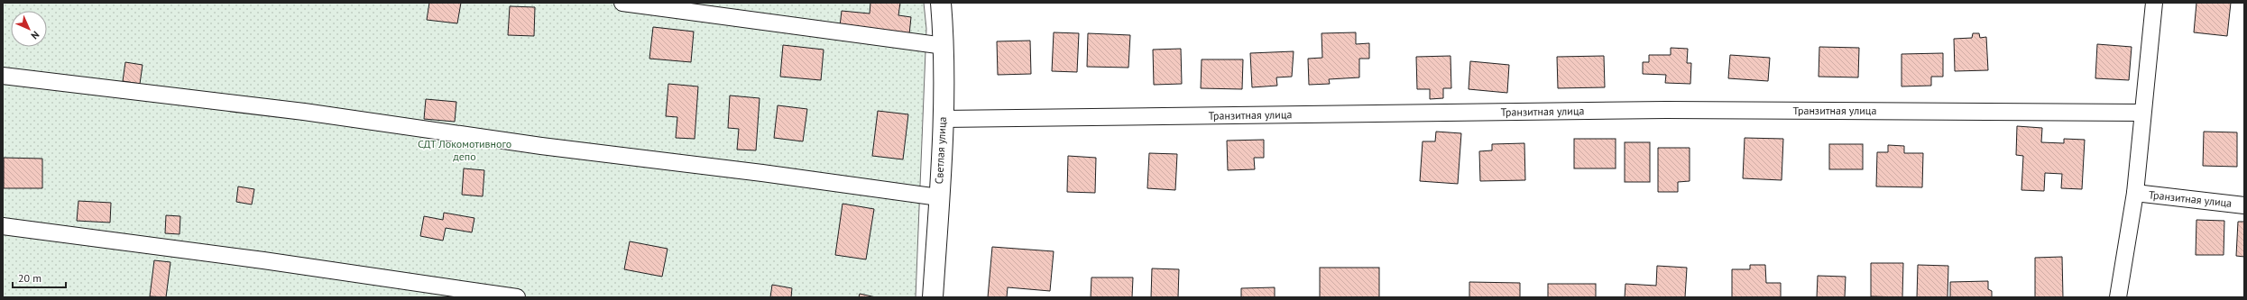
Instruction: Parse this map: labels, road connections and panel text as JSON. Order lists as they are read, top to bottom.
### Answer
{
  "streets": {
    "street": ["Транзитная улица", "Светлая улица"]
  },
  "crossings": [
    ["Транзитная улица", "Светлая улица"]
  ],
  "parks": ["СДТ Локомотивного депо"],
  "scale_bar": "20 m",
  "north": "bottom right"
}
